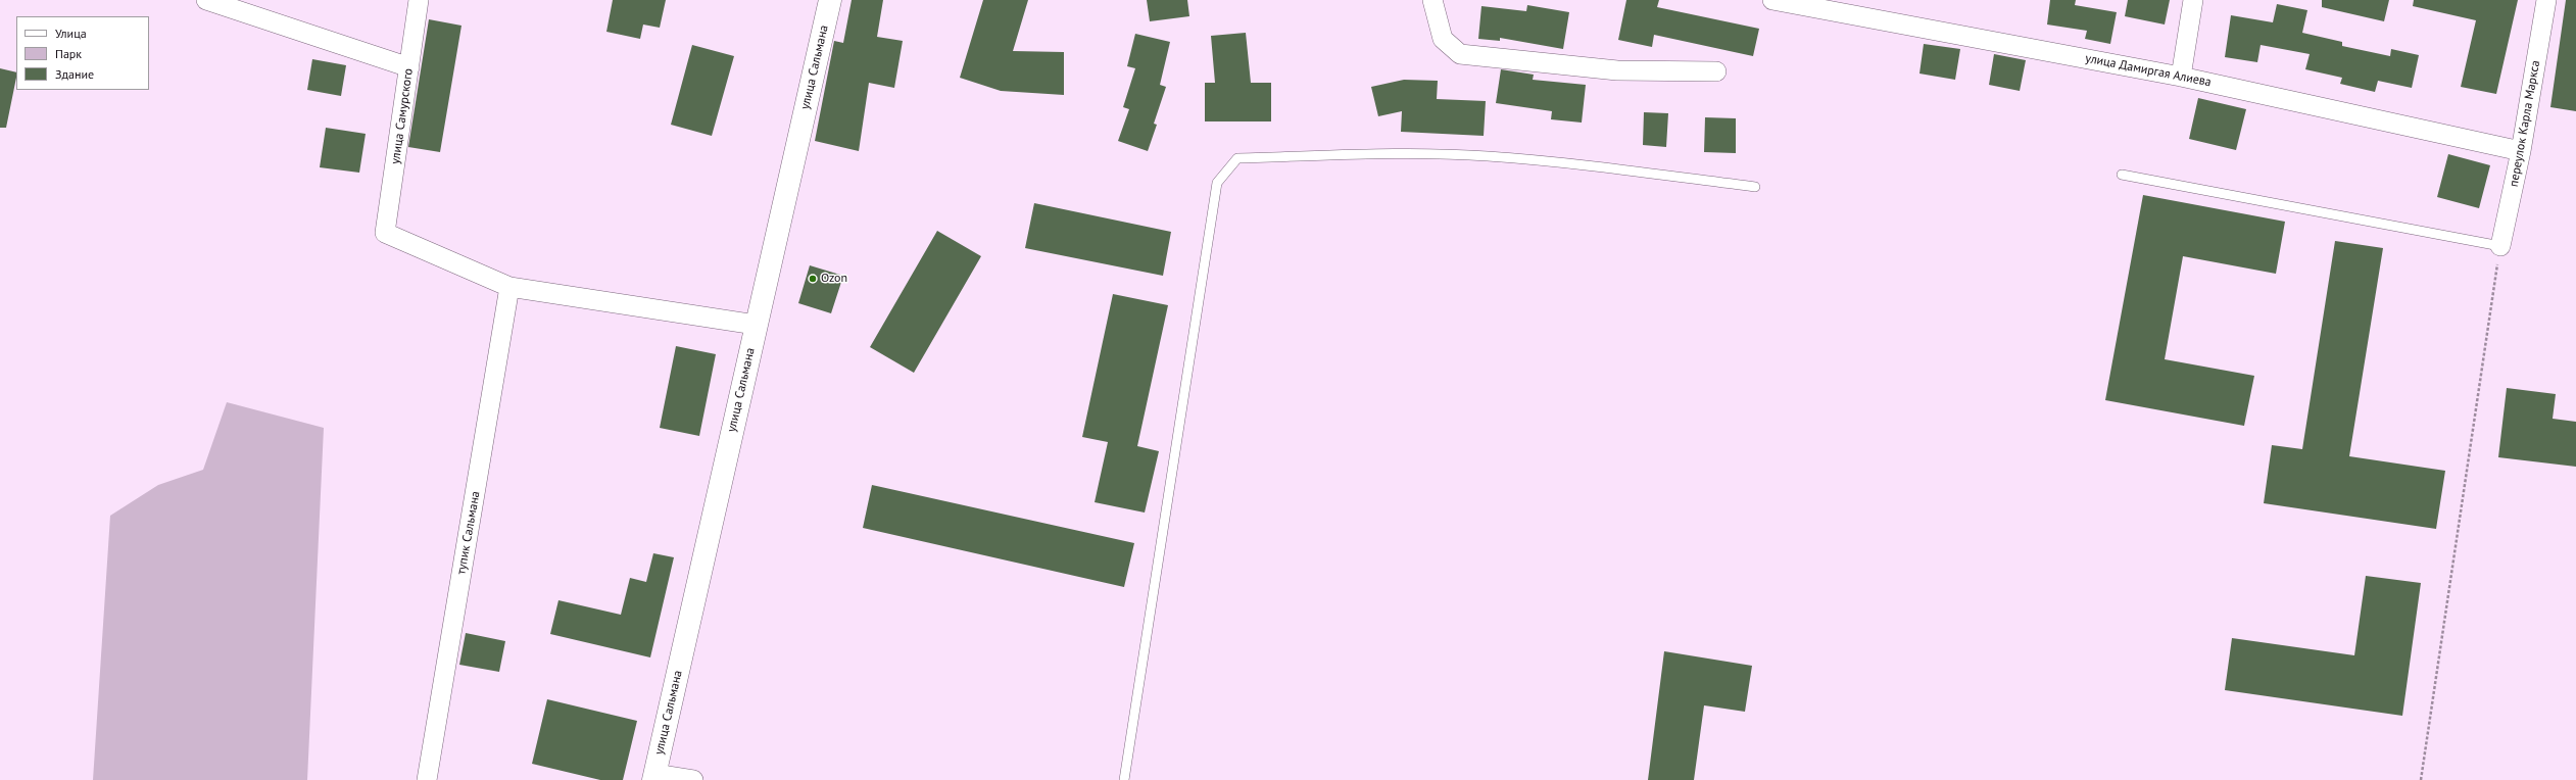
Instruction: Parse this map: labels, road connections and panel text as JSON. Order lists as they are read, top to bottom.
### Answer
{
  "streets": {
    "main road": ["улица Сальмана"],
    "street": [
      "улица Дамиргая Алиева",
      "улица Самурского",
      "переулок Карла Маркса",
      "тупик Сальмана"
    ]
  },
  "crossings": [
    ["улица Дамиргая Алиева", "переулок Карла Маркса"],
    ["улица Самурского", "тупик Сальмана"]
  ],
  "places": ["Ozon"],
  "legend": ["Улица", "Парк", "Здание"]
}
